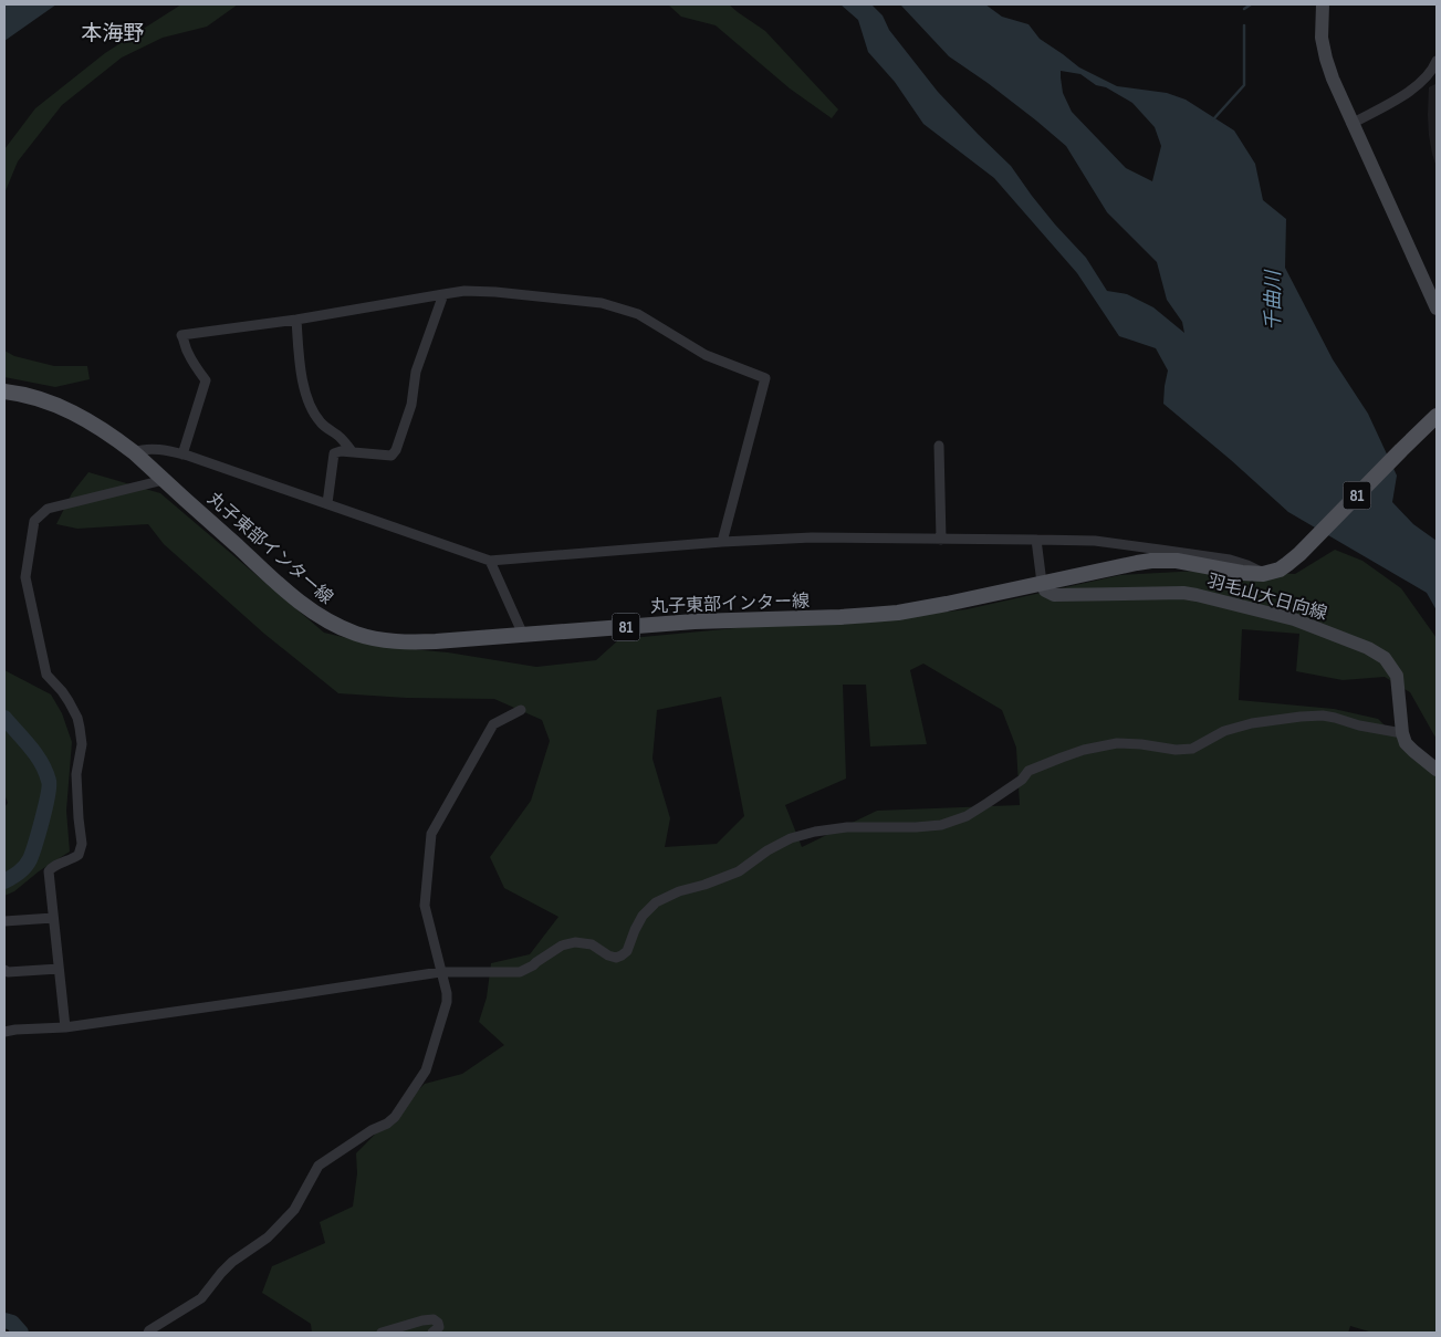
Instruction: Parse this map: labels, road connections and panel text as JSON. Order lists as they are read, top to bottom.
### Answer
{
  "streets": {
    "main road": ["81", "丸子東部インター線", "羽毛山大日向線"]
  },
  "crossings": [
    ["丸子東部インター線", "羽毛山大日向線"]
  ],
  "districts": ["本海野"],
  "water": ["千曲川"]
}
